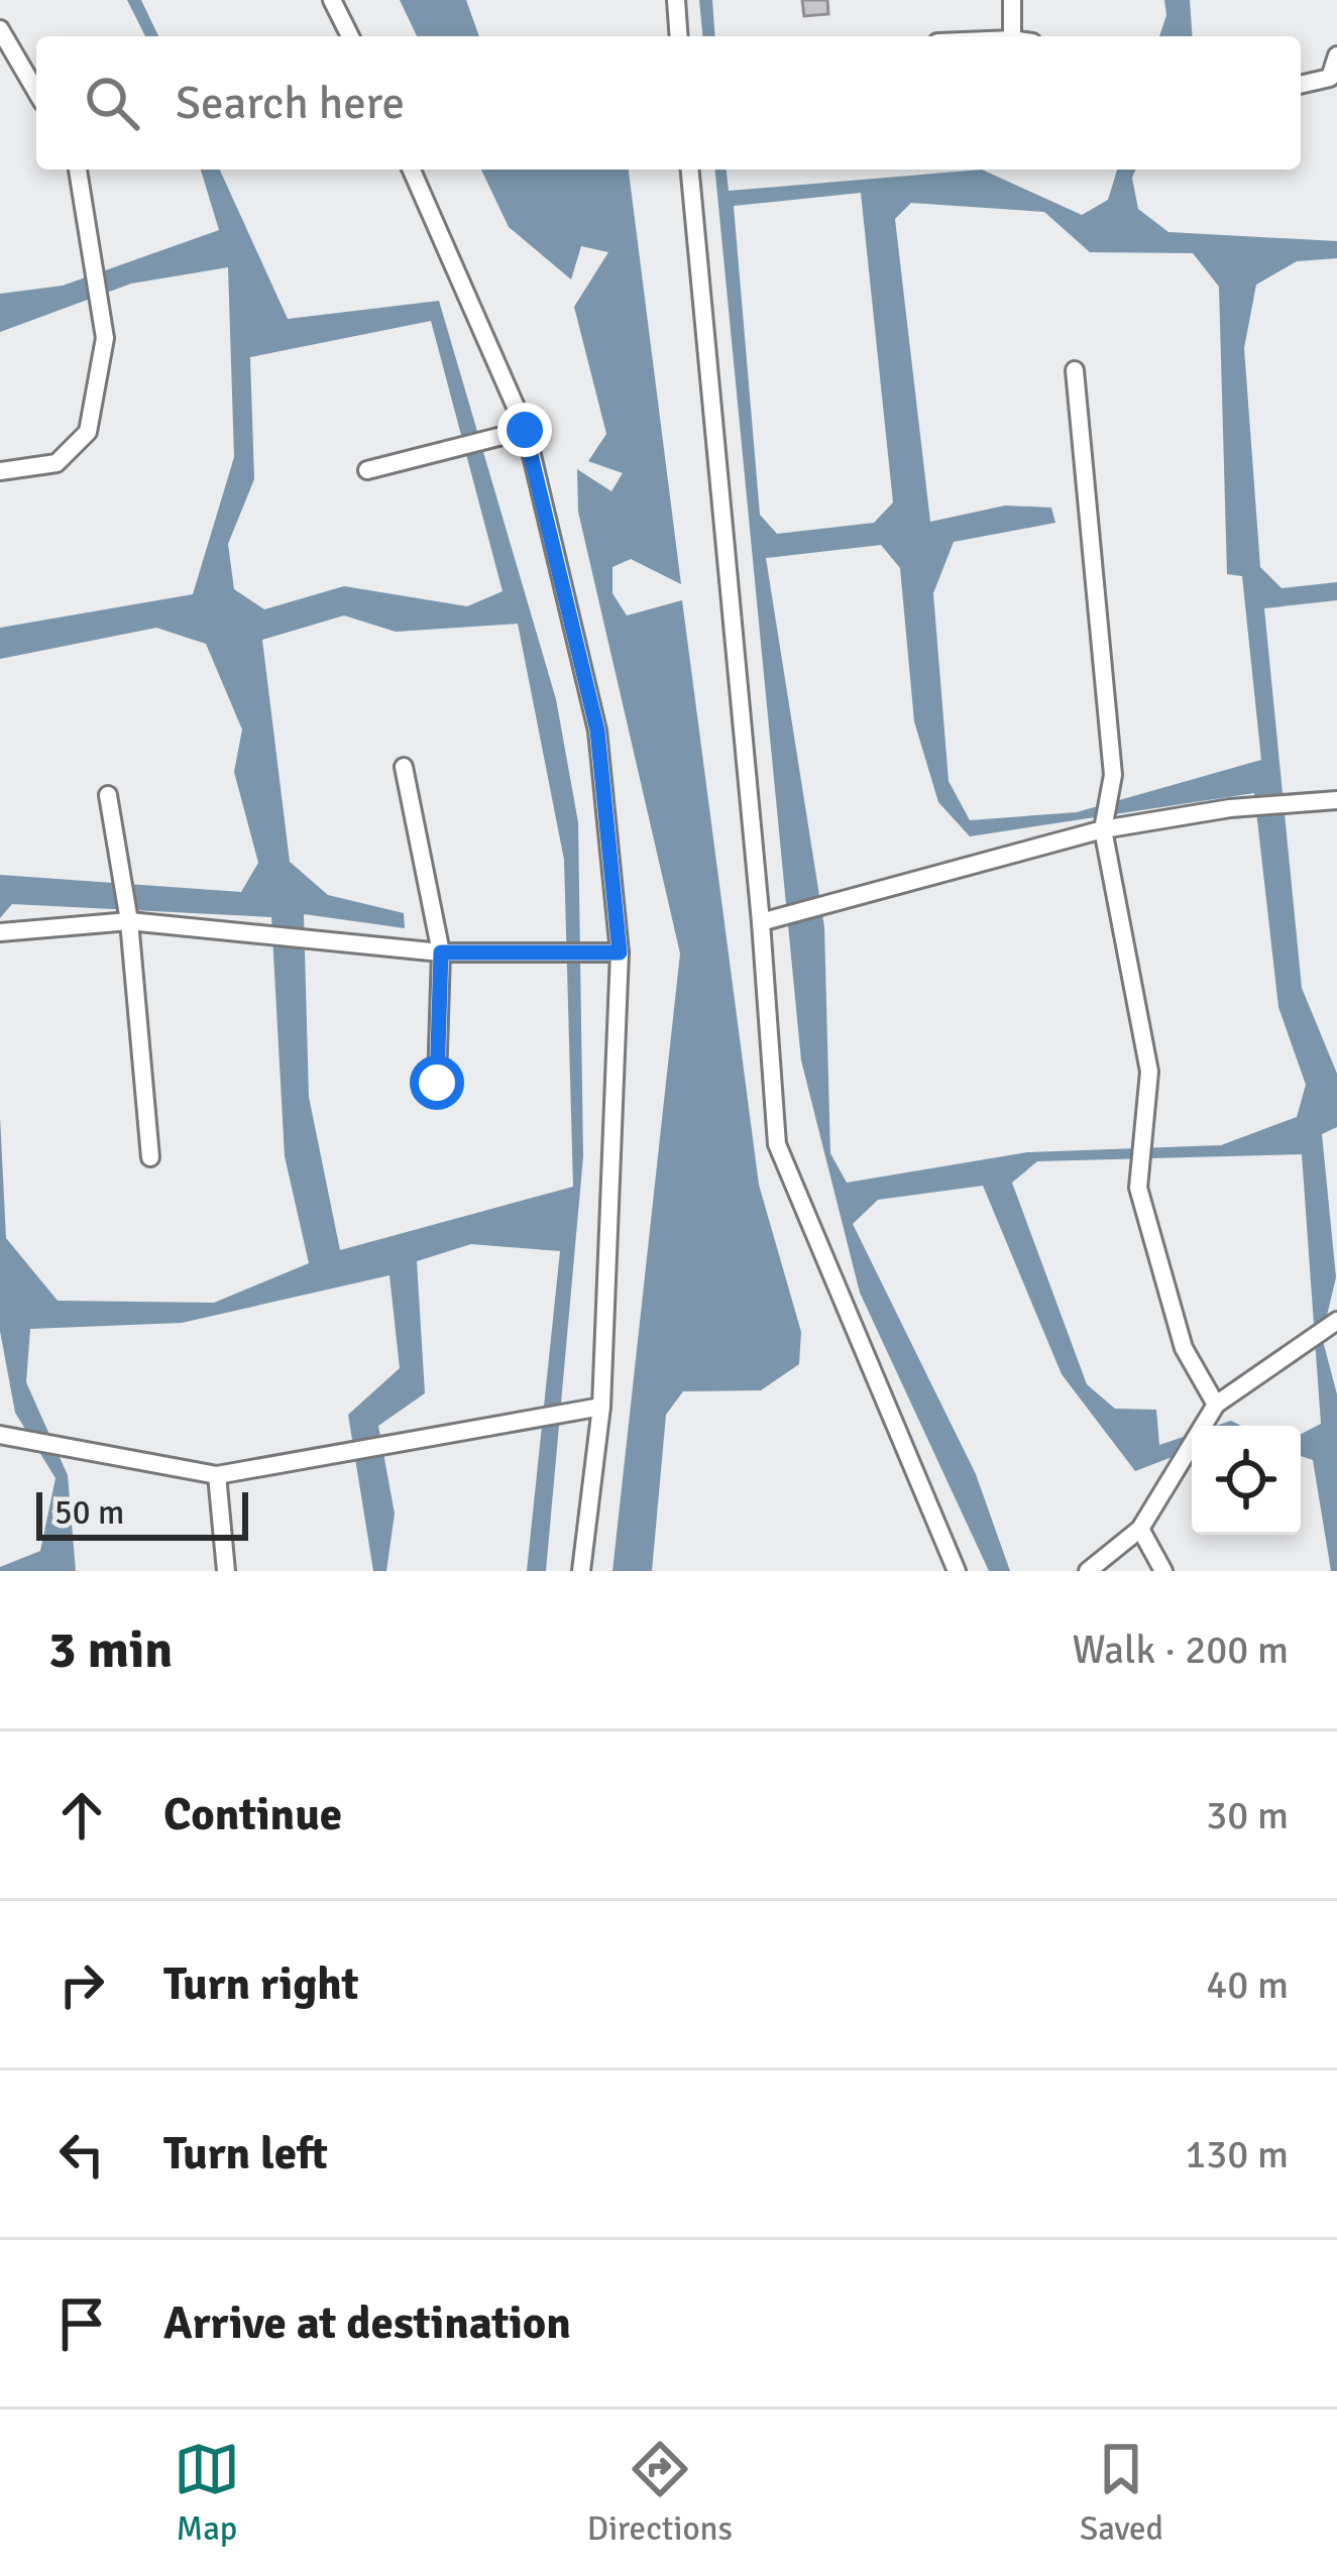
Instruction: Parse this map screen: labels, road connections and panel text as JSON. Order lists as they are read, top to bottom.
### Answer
{
  "scale_bar": "50 m",
  "page": {
    "search": "Search here",
    "scale": "50 m",
    "heading": ["3 min", "Walk · 200 m"],
    "list": [
      ["Continue", "30 m"],
      ["Turn right", "40 m"],
      ["Turn left", "130 m"],
      "Arrive at destination"
    ],
    "nav": ["Map", "Directions", "Saved"]
  }
}
